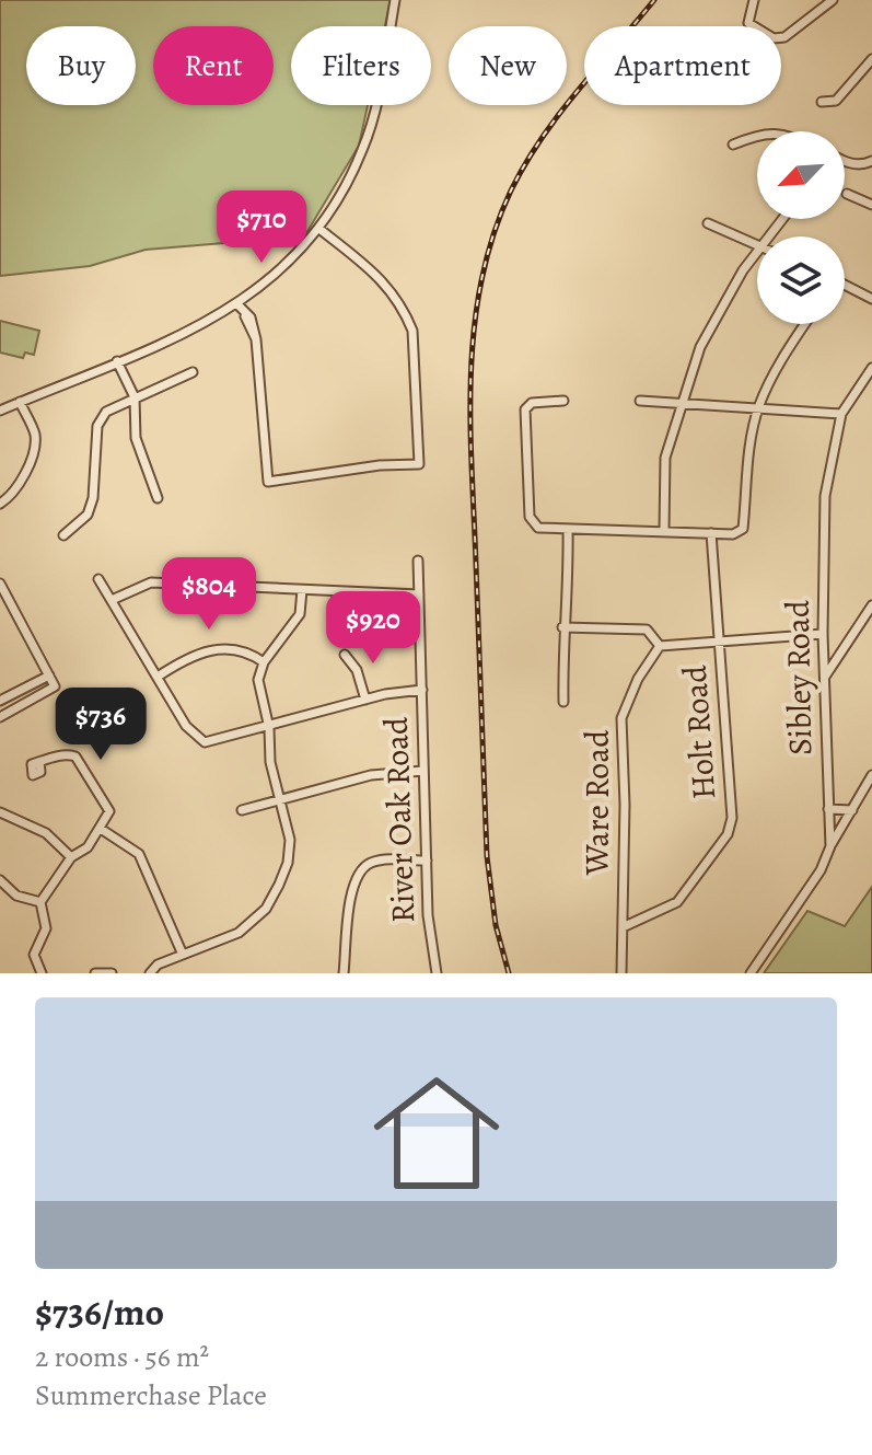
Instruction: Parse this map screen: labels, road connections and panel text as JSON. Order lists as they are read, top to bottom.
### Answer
{
  "streets": {
    "street": [
      "Sibley Road",
      "Holt Road",
      "Ware Road",
      "River Oak Road"
    ]
  },
  "crossings": [
    ["Holt Road", "Ware Road"]
  ],
  "north": "bottom left",
  "page": {
    "chip": [
      "Buy",
      "Rent",
      "Filters",
      "New",
      "Apartment"
    ],
    "price": [
      "$710",
      "$804",
      "$920",
      "$736"
    ],
    "list": [
      {
        "name": "$736/mo",
        "note": "2 rooms · 56 m² · Summerchase Place"
      }
    ]
  }
}
